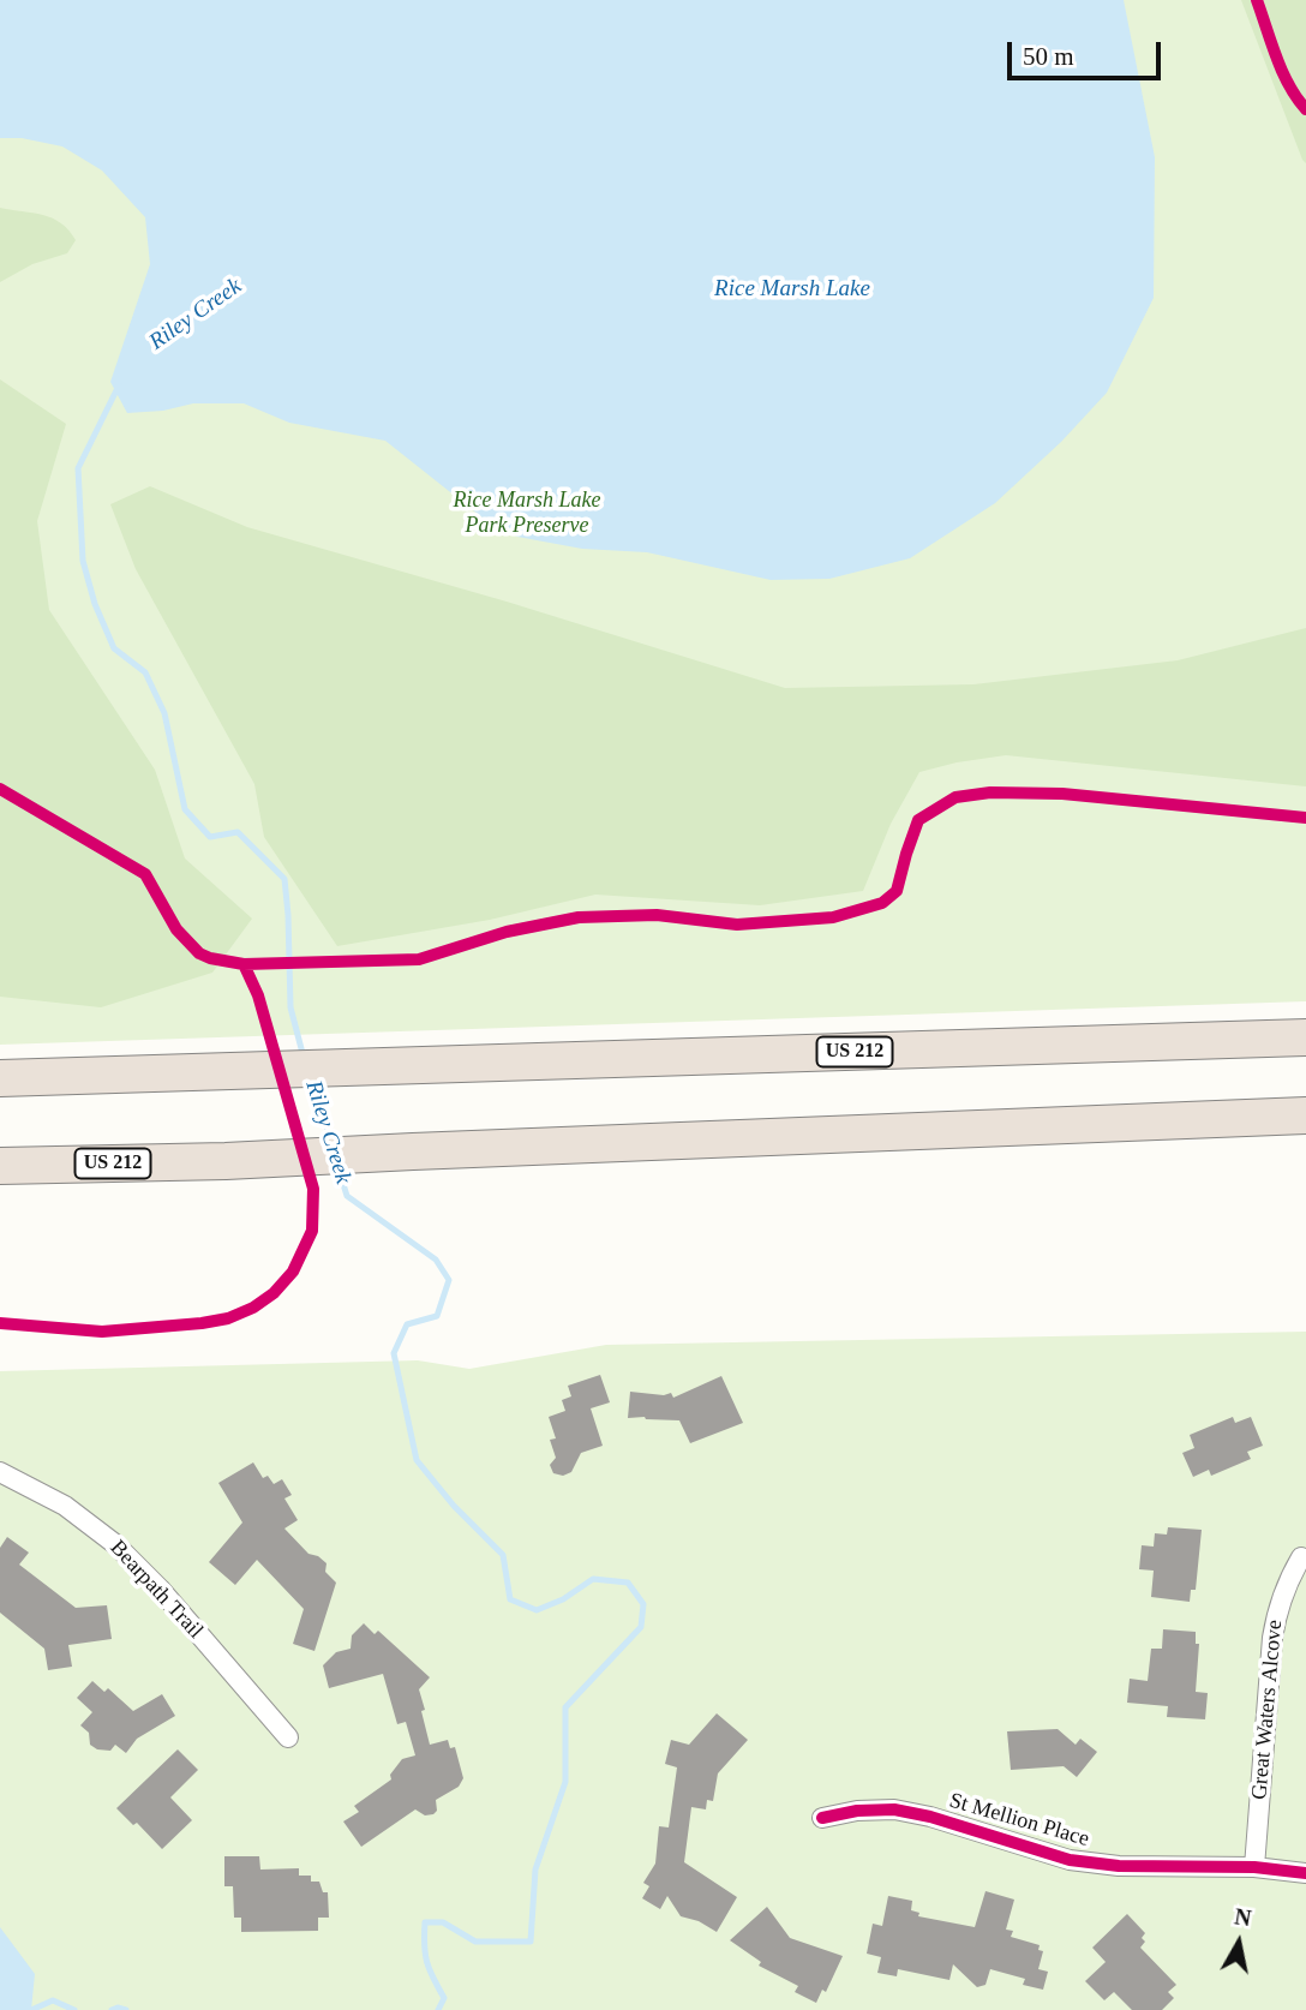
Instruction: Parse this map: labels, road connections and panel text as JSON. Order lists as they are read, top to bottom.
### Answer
{
  "streets": {
    "highway": ["US 212"],
    "street": ["Bearpath Trail", "Great Waters Alcove", "St Mellion Place"]
  },
  "crossings": [
    ["Great Waters Alcove", "St Mellion Place"]
  ],
  "water": ["Rice Marsh Lake", "Riley Creek"],
  "parks": ["Rice Marsh Lake Park Preserve"],
  "scale_bar": "50 m",
  "north": "top"
}
